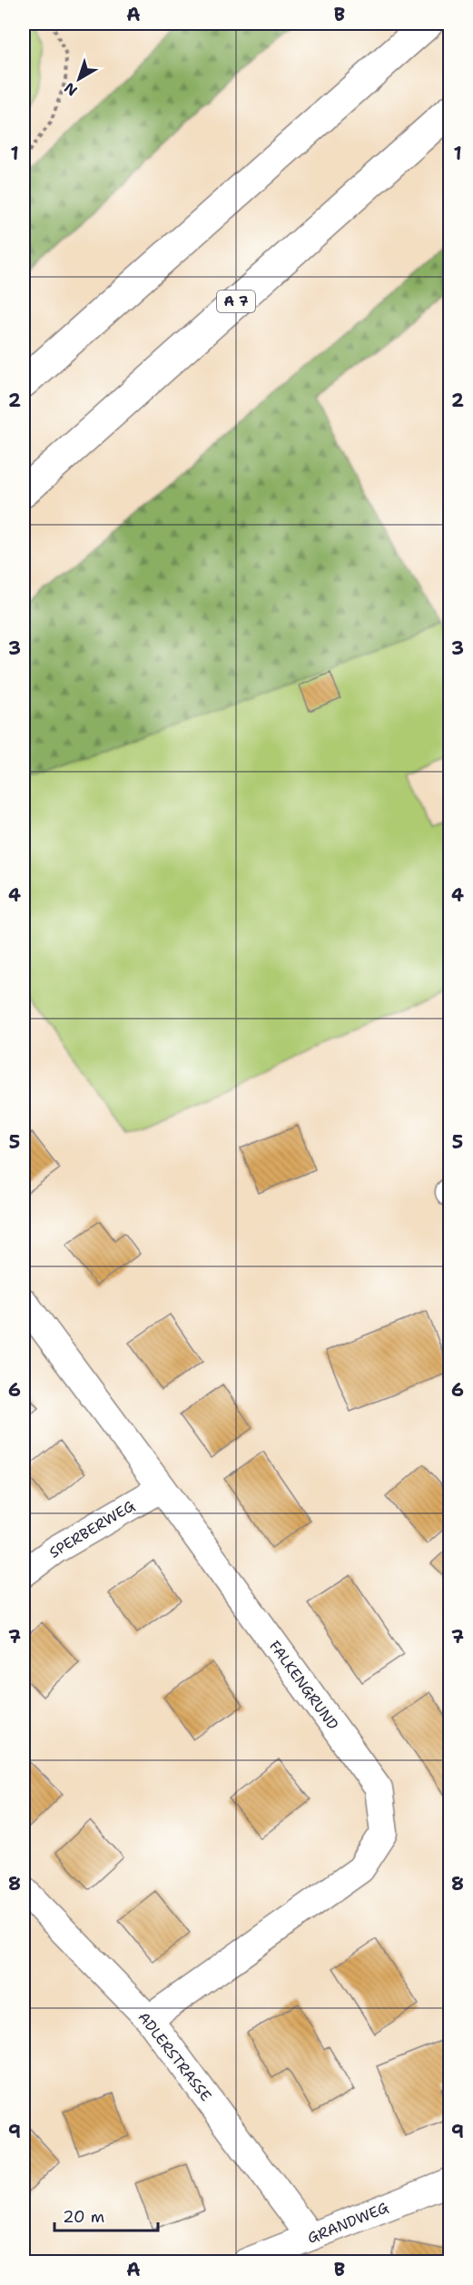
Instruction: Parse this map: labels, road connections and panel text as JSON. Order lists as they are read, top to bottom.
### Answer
{
  "streets": {
    "highway": ["A 7"],
    "street": [
      "SPERBERWEG",
      "FALKENGRUND",
      "ADLERSTRASSE",
      "GRANDWEG"
    ]
  },
  "crossings": [
    ["SPERBERWEG", "FALKENGRUND"],
    ["FALKENGRUND", "ADLERSTRASSE"],
    ["ADLERSTRASSE", "GRANDWEG"]
  ],
  "scale_bar": "20 m",
  "north": "bottom left",
  "grid": {
    "columns": ["A", "B"],
    "rows": [
      "1",
      "2",
      "3",
      "4",
      "5",
      "6",
      "7",
      "8",
      "9"
    ]
  }
}
